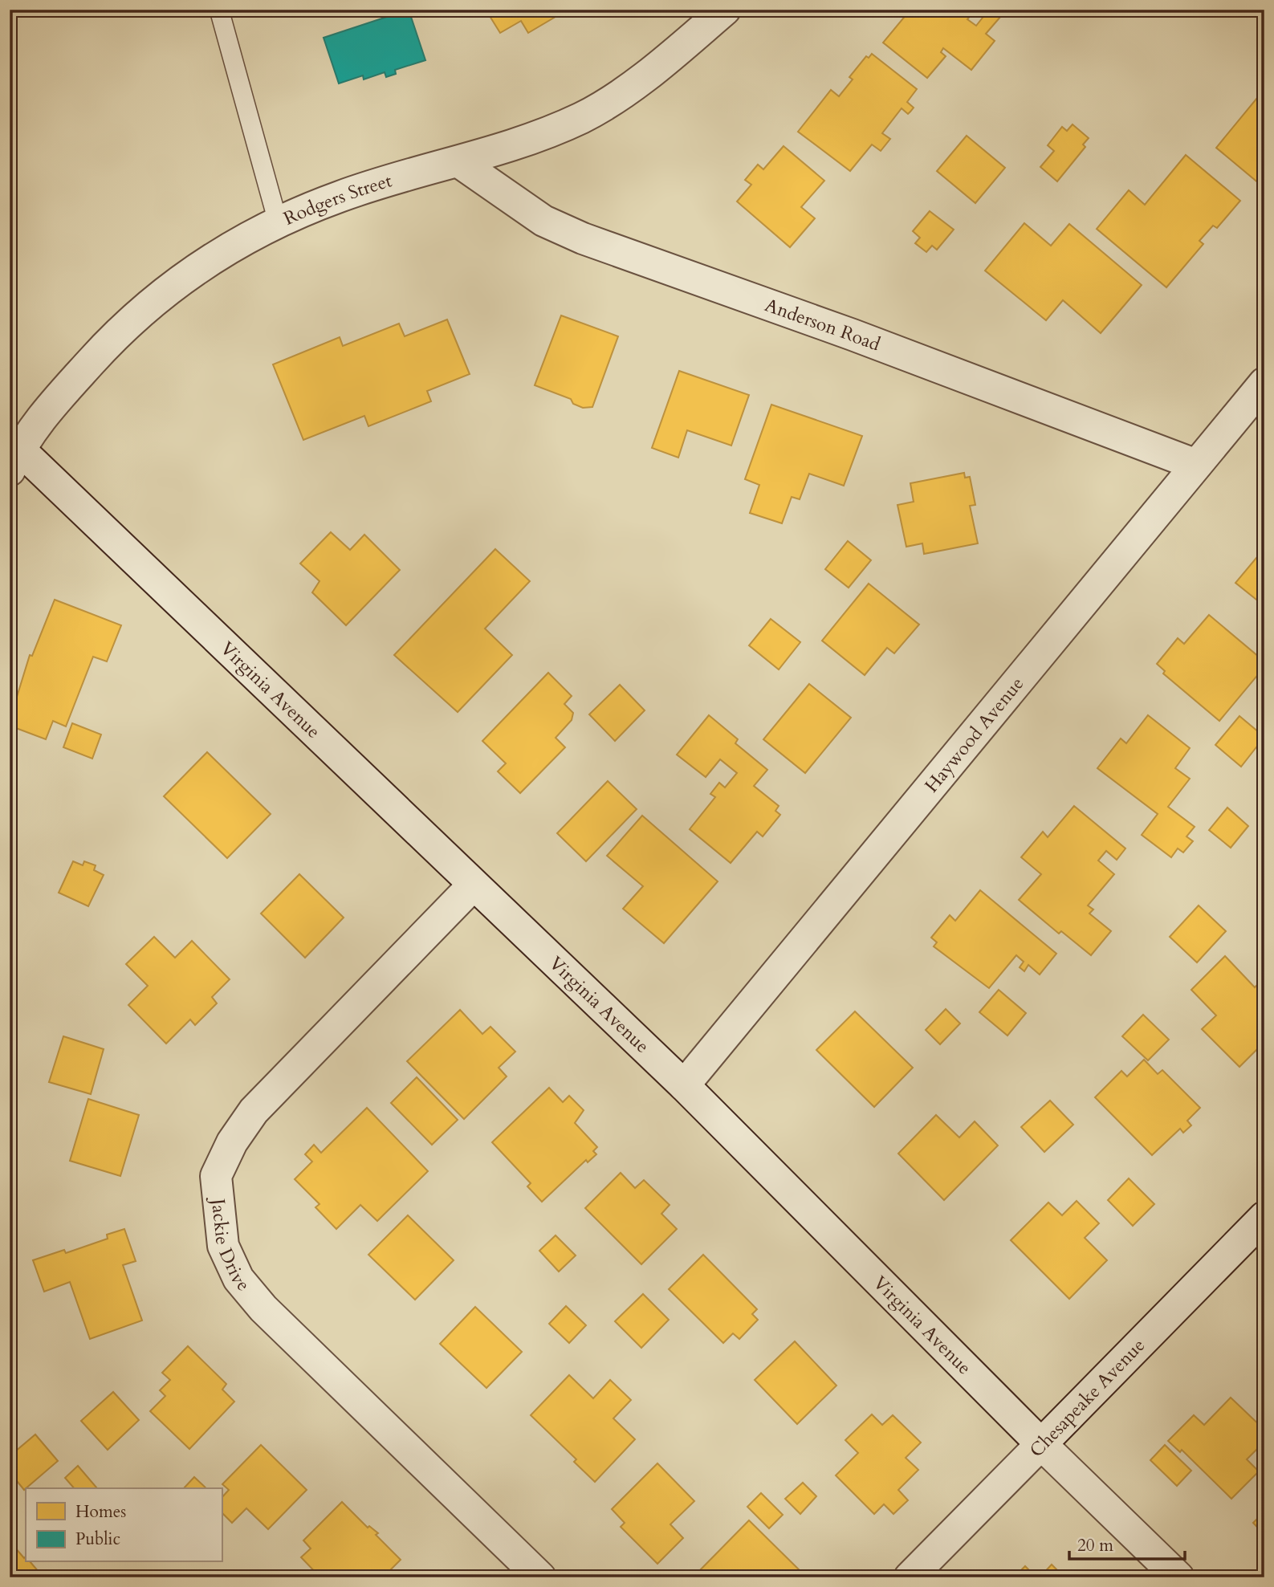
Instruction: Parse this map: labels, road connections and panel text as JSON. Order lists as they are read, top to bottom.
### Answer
{
  "streets": {
    "street": [
      "Rodgers Street",
      "Anderson Road",
      "Virginia Avenue",
      "Haywood Avenue",
      "Jackie Drive",
      "Chesapeake Avenue"
    ]
  },
  "crossings": [
    ["Rodgers Street", "Anderson Road"],
    ["Rodgers Street", "Virginia Avenue"],
    ["Anderson Road", "Haywood Avenue"],
    ["Virginia Avenue", "Haywood Avenue"],
    ["Virginia Avenue", "Jackie Drive"],
    ["Virginia Avenue", "Chesapeake Avenue"]
  ],
  "legend": ["Homes", "Public"],
  "scale_bar": "20 m"
}
